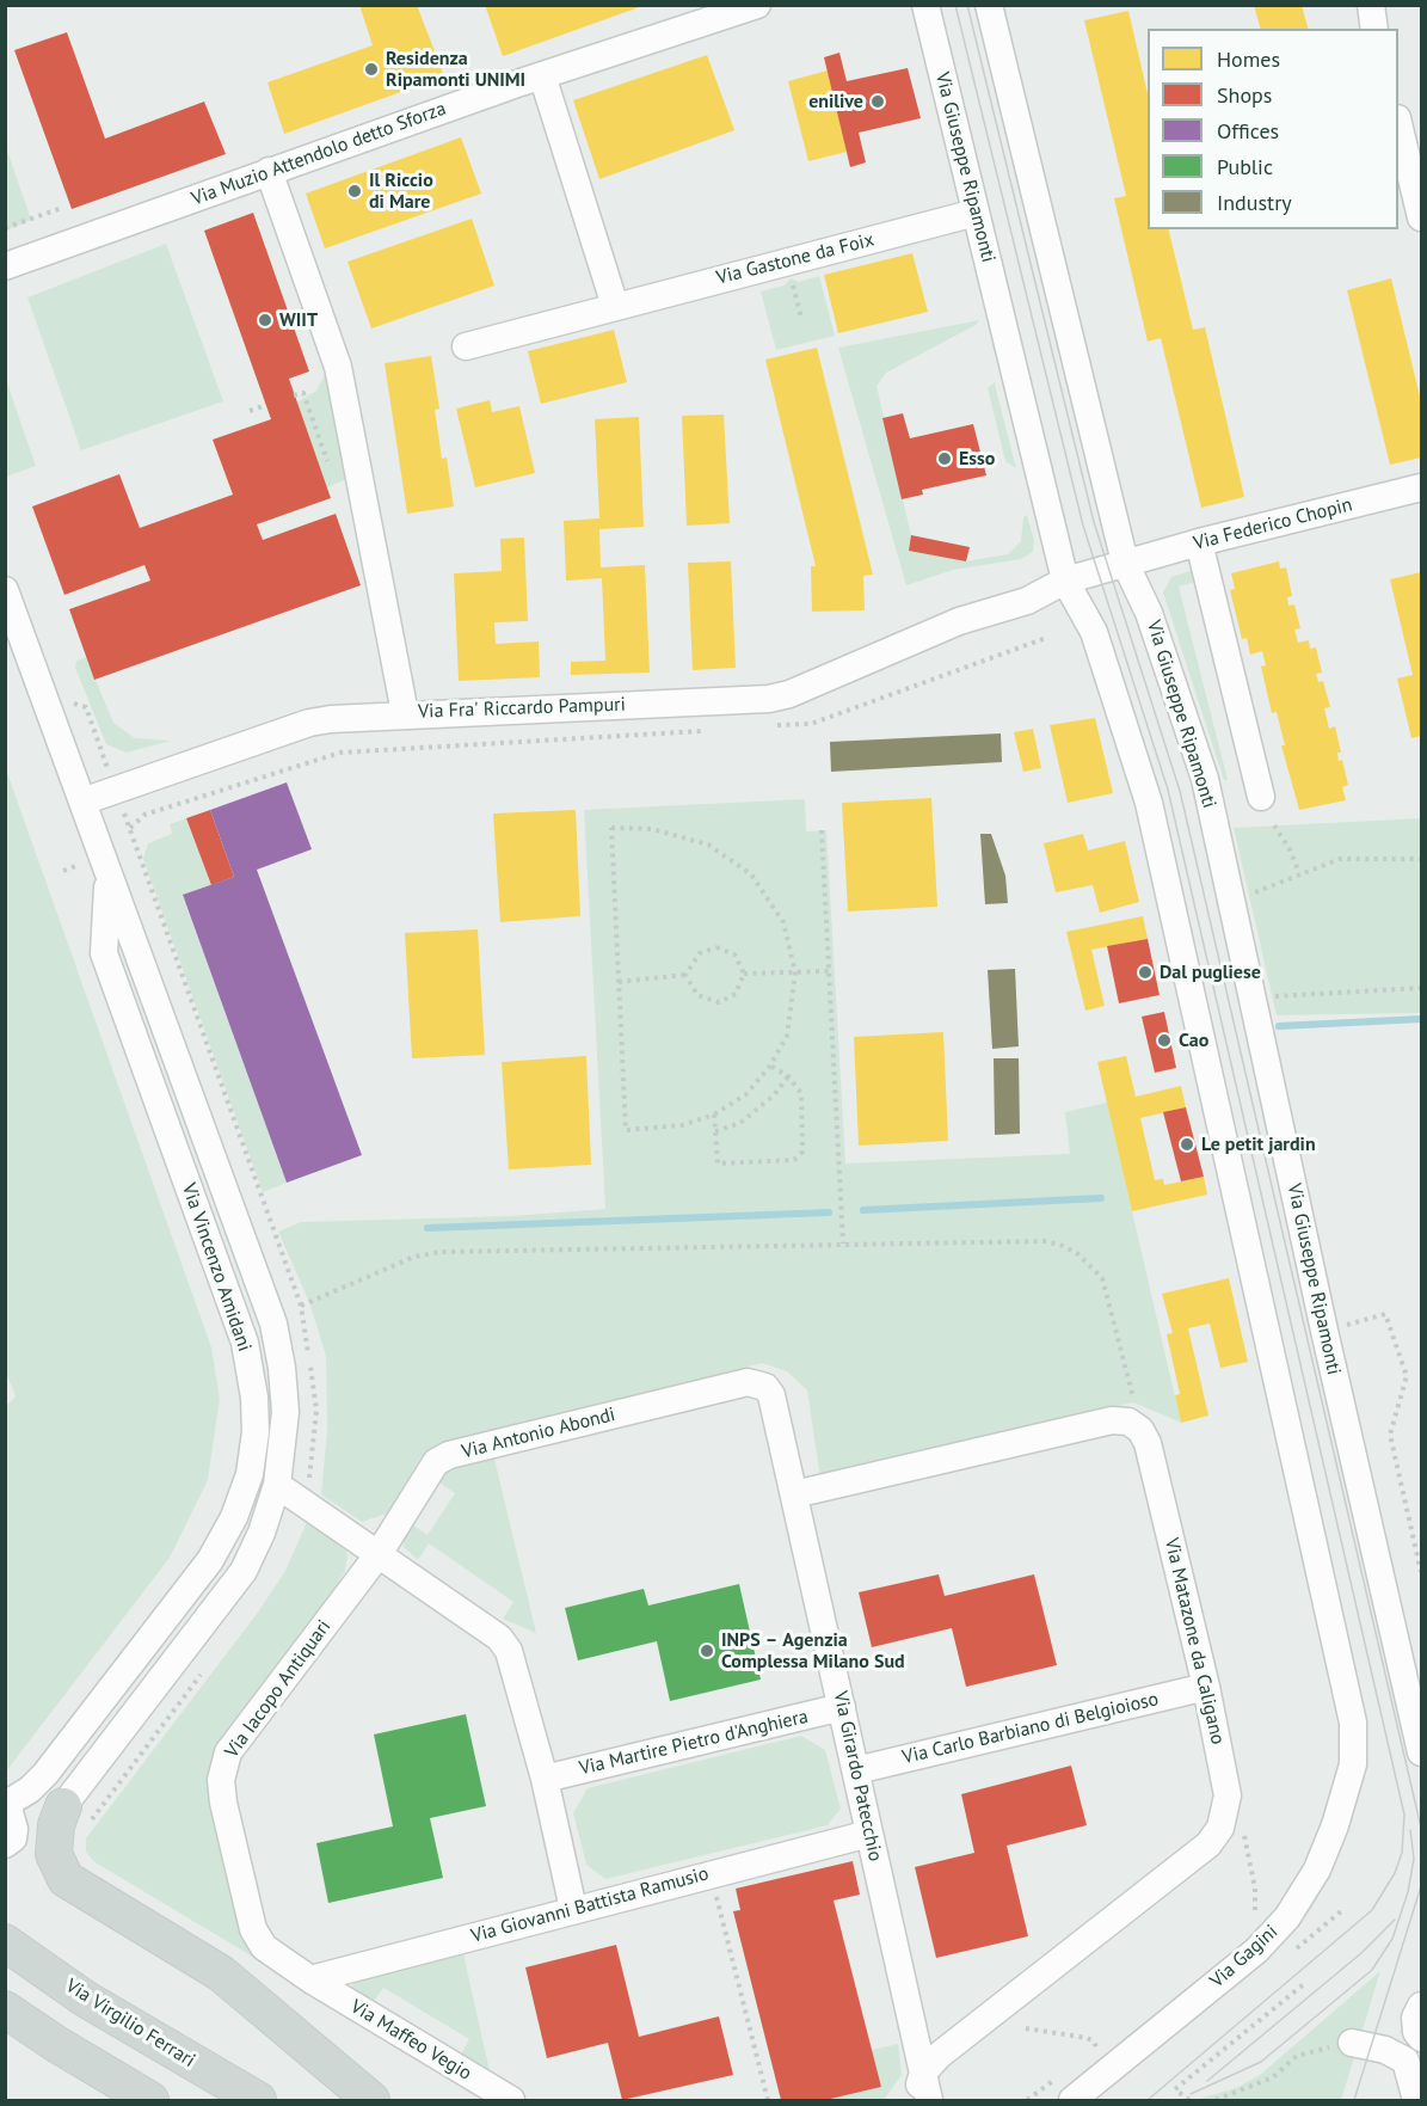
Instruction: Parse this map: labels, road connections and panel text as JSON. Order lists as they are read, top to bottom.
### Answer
{
  "streets": {
    "main road": ["Via Virgilio Ferrari"],
    "street": [
      "Via Muzio Attendolo detto Sforza",
      "Via Giuseppe Ripamonti",
      "Via Gastone da Foix",
      "Via Federico Chopin",
      "Via Fra' Riccardo Pampuri",
      "Via Vincenzo Amidani",
      "Via Antonio Abondi",
      "Via Matazone da Caligano",
      "Via Iacopo Antiquari",
      "Via Carlo Barbiano di Belgioioso",
      "Via Martire Pietro d'Anghiera",
      "Via Girardo Patecchio",
      "Via Giovanni Battista Ramusio",
      "Via Gagini",
      "Via Maffeo Vegio"
    ]
  },
  "crossings": [
    ["Via Giuseppe Ripamonti", "Via Gastone da Foix"],
    ["Via Giuseppe Ripamonti", "Via Federico Chopin"],
    ["Via Giuseppe Ripamonti", "Via Fra' Riccardo Pampuri"],
    ["Via Giuseppe Ripamonti", "Via Gagini"],
    ["Via Fra' Riccardo Pampuri", "Via Vincenzo Amidani"],
    ["Via Antonio Abondi", "Via Iacopo Antiquari"],
    ["Via Antonio Abondi", "Via Girardo Patecchio"],
    ["Via Matazone da Caligano", "Via Carlo Barbiano di Belgioioso"],
    ["Via Matazone da Caligano", "Via Girardo Patecchio"],
    ["Via Iacopo Antiquari", "Via Giovanni Battista Ramusio"],
    ["Via Iacopo Antiquari", "Via Maffeo Vegio"],
    ["Via Carlo Barbiano di Belgioioso", "Via Girardo Patecchio"],
    ["Via Martire Pietro d'Anghiera", "Via Girardo Patecchio"],
    ["Via Girardo Patecchio", "Via Giovanni Battista Ramusio"],
    ["Via Giovanni Battista Ramusio", "Via Maffeo Vegio"]
  ],
  "places": [
    "Residenza Ripamonti UNIMI",
    "enilive",
    "Il Riccio di Mare",
    "WIIT",
    "Esso",
    "Dal pugliese",
    "Cao",
    "Le petit jardin",
    "INPS – Agenzia Complessa Milano Sud"
  ],
  "legend": [
    "Homes",
    "Shops",
    "Offices",
    "Public",
    "Industry"
  ]
}
